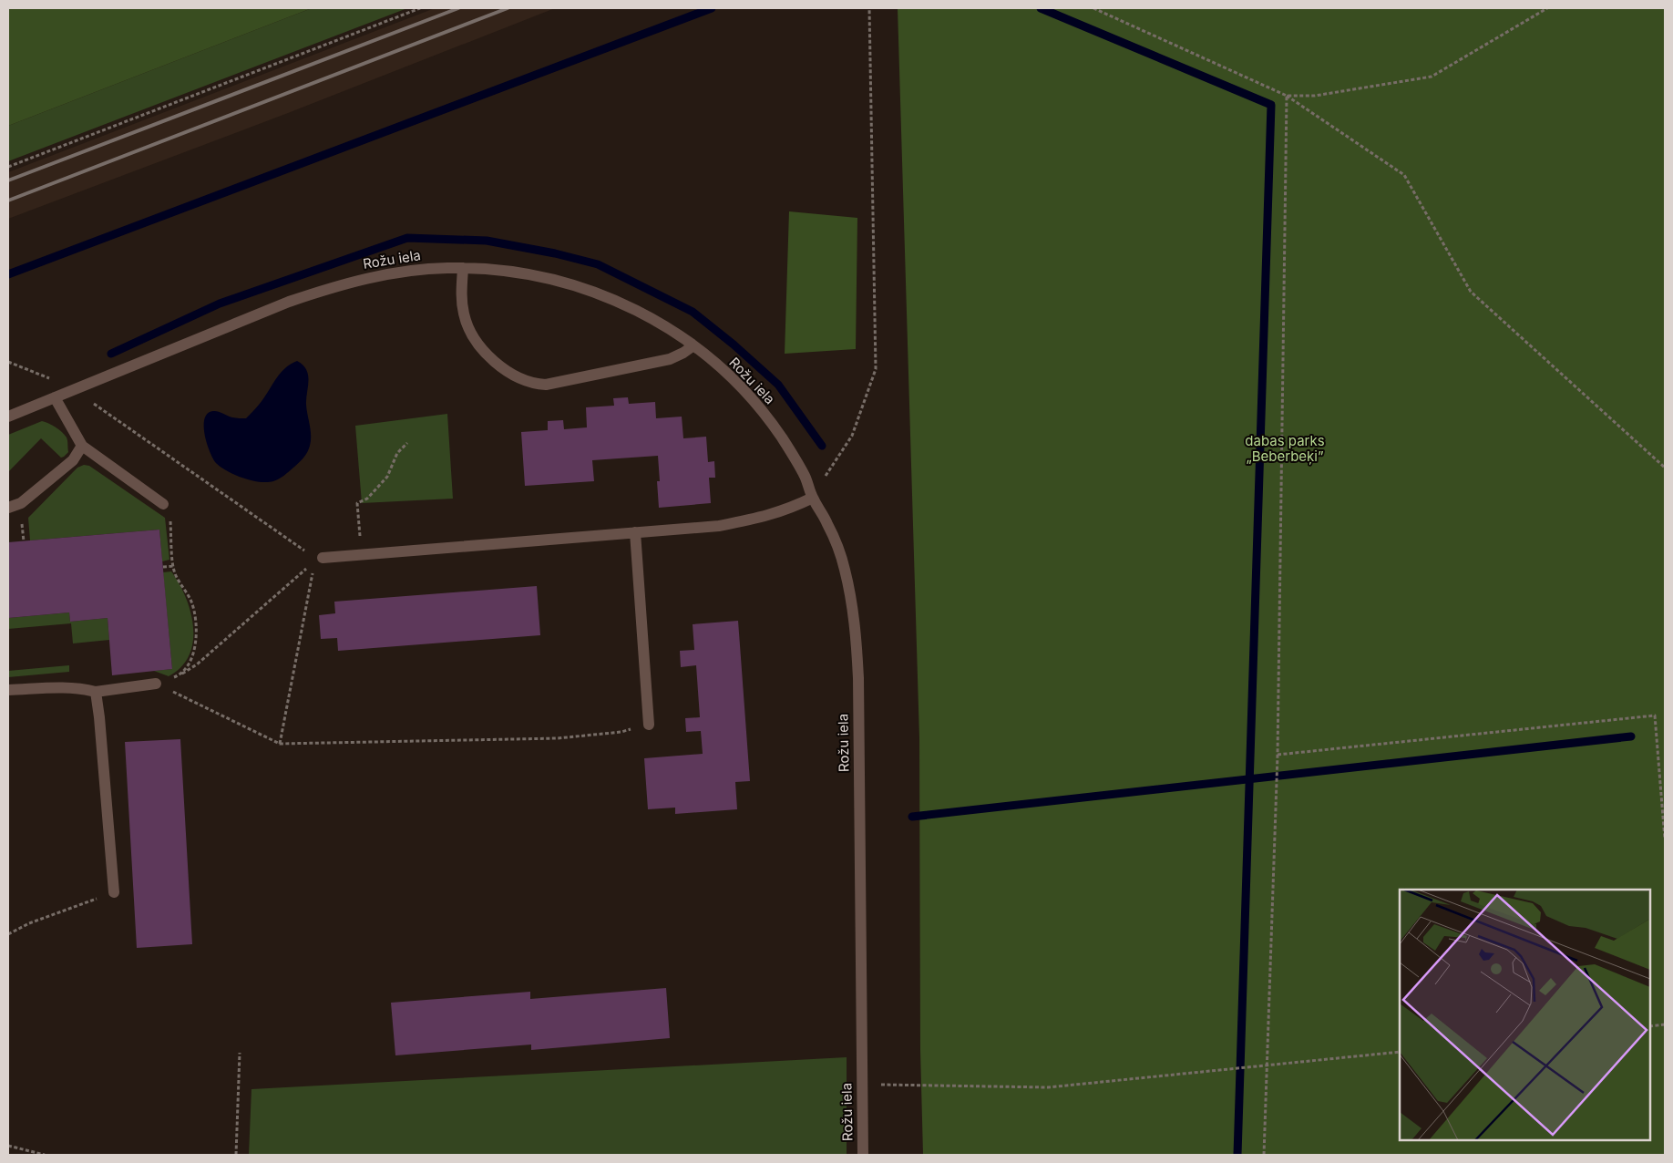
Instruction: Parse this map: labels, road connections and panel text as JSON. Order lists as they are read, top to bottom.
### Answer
{
  "streets": {
    "street": ["Rožu iela"]
  },
  "parks": ["dabas parks „Beberbeķi”"]
}
